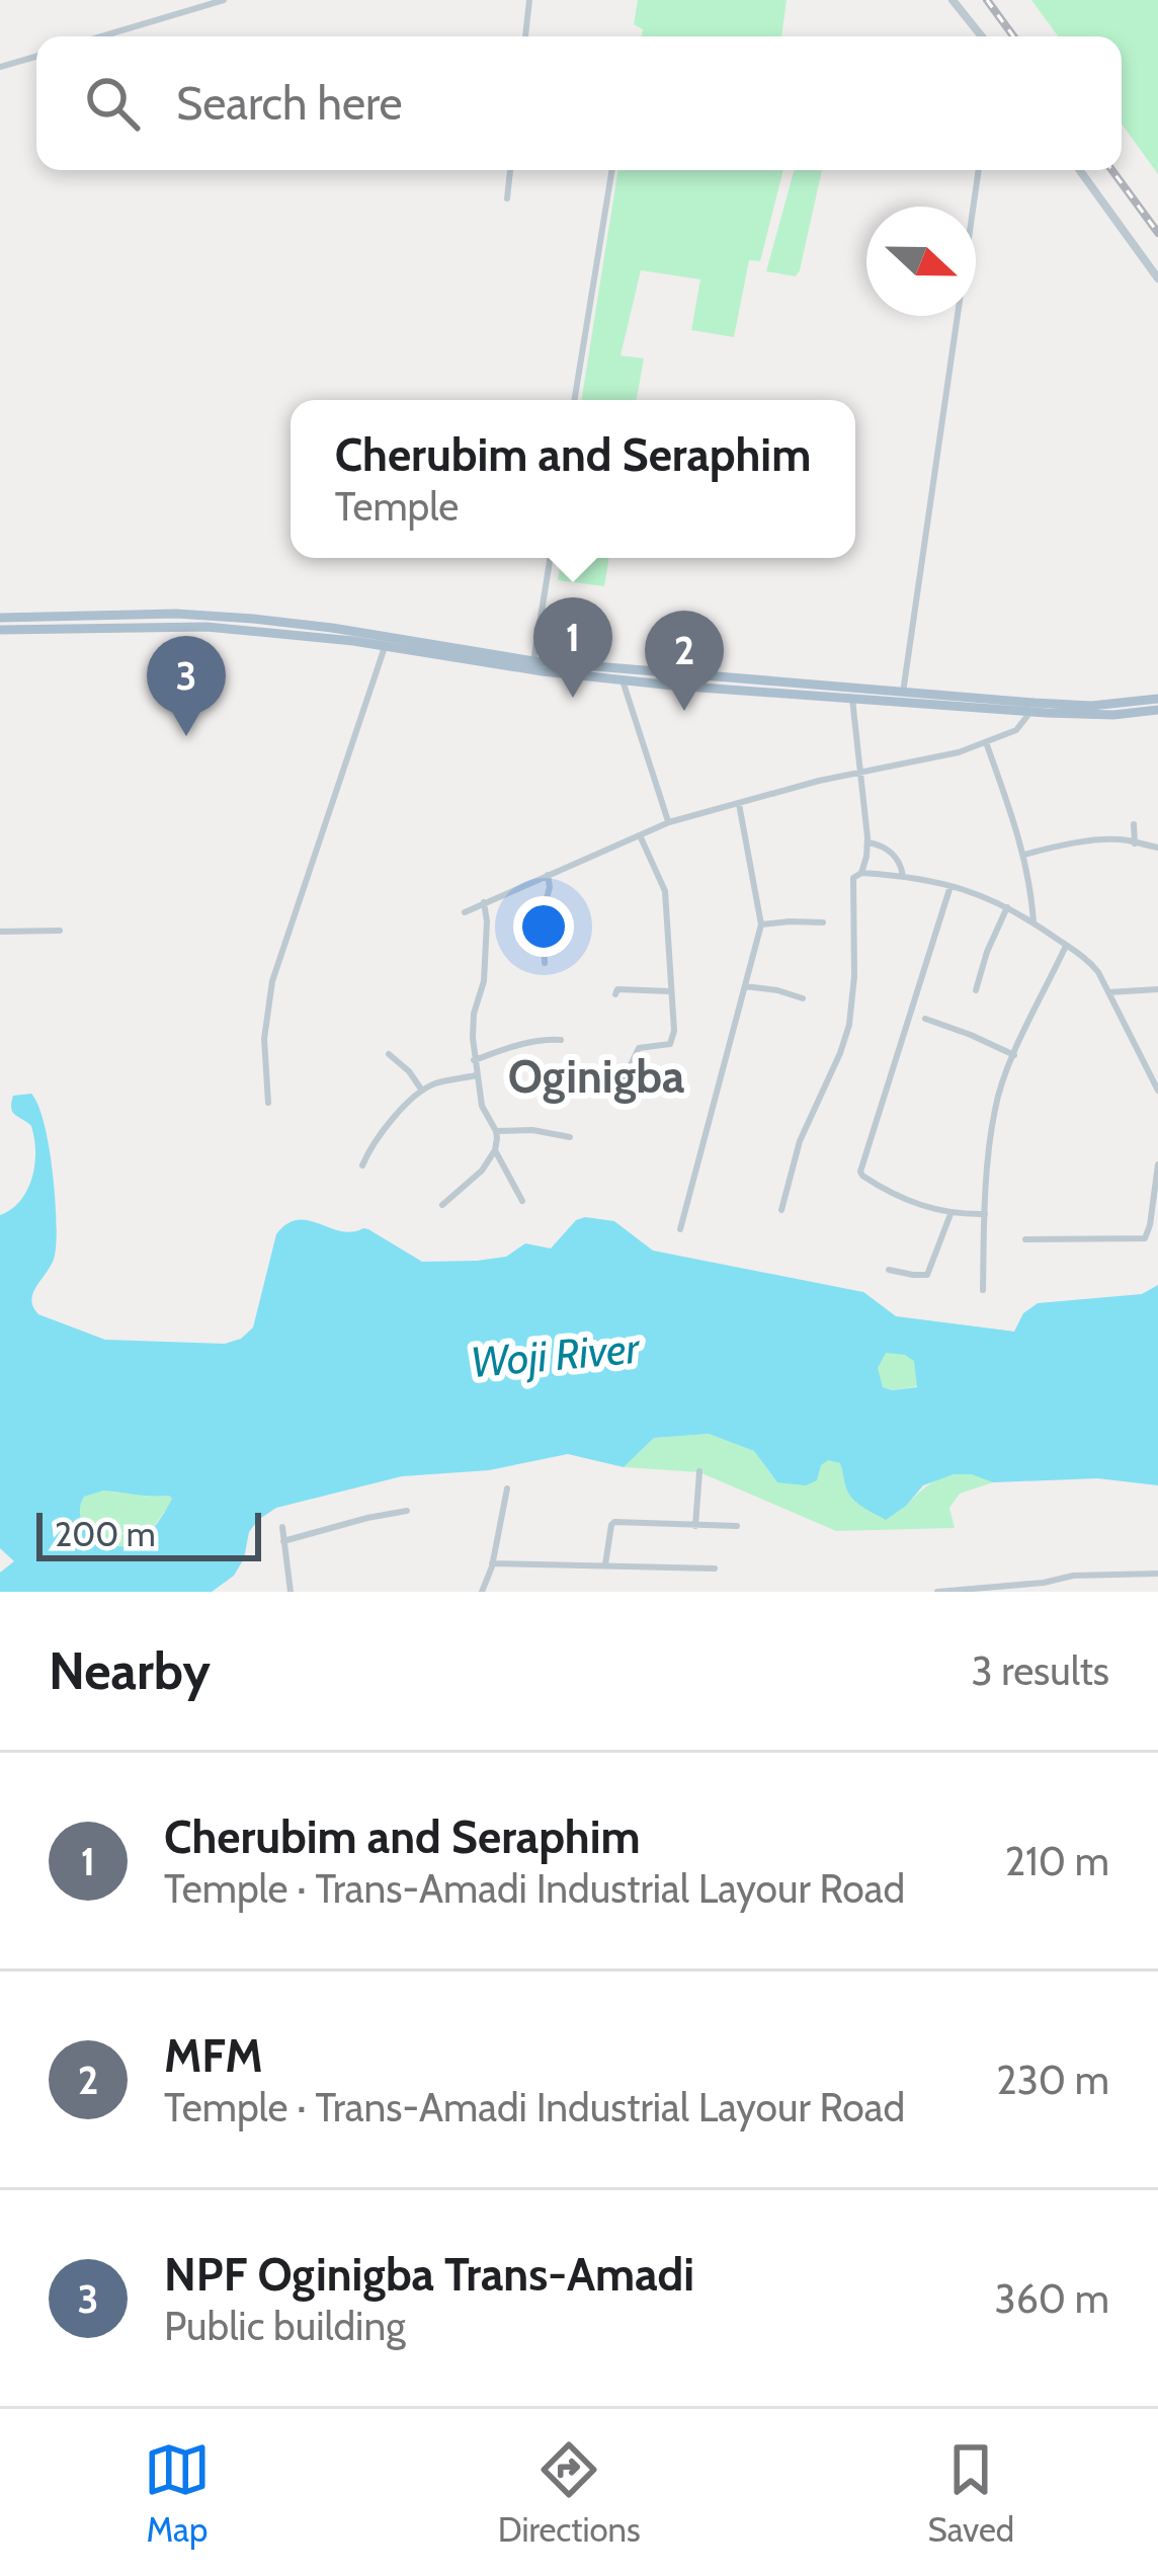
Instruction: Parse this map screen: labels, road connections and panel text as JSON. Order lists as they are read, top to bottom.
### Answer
{
  "districts": ["Oginigba"],
  "water": ["Woji River"],
  "scale_bar": "200 m",
  "north": "right",
  "page": {
    "search": "Search here",
    "popup": ["Cherubim and Seraphim", "Temple"],
    "pins": ["1", "2", "3"],
    "scale": "200 m",
    "heading": ["Nearby", "3 results"],
    "list": [
      {
        "mark": "1",
        "name": "Cherubim and Seraphim",
        "note": "Temple · Trans-Amadi Industrial Layour Road",
        "value": "210 m"
      },
      {
        "mark": "2",
        "name": "MFM",
        "note": "Temple · Trans-Amadi Industrial Layour Road",
        "value": "230 m"
      },
      {
        "mark": "3",
        "name": "NPF Oginigba Trans-Amadi",
        "note": "Public building",
        "value": "360 m"
      }
    ],
    "nav": ["Map", "Directions", "Saved"]
  }
}
